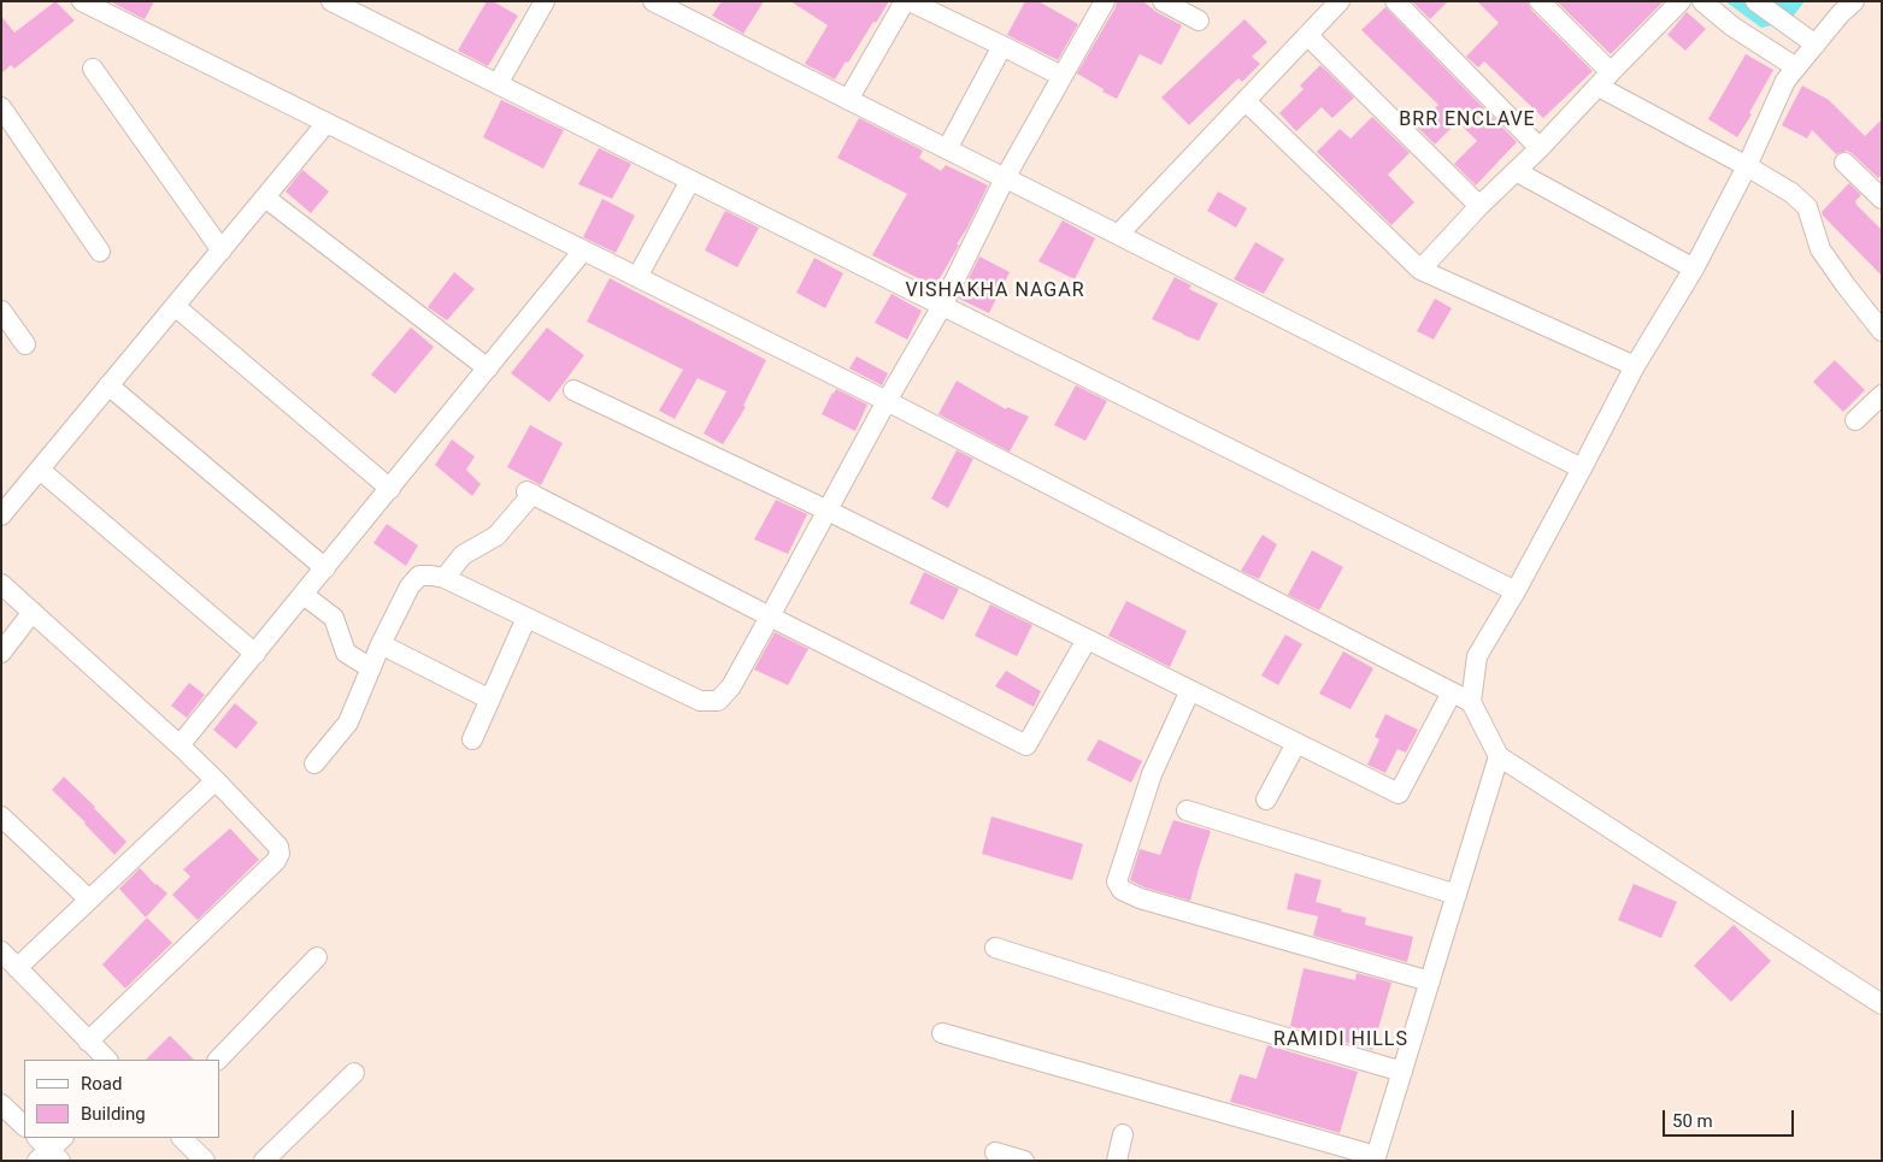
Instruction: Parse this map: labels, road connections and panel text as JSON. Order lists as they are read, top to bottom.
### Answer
{
  "districts": ["BRR ENCLAVE", "VISHAKHA NAGAR", "RAMIDI HILLS"],
  "legend": ["Road", "Building"],
  "scale_bar": "50 m"
}
